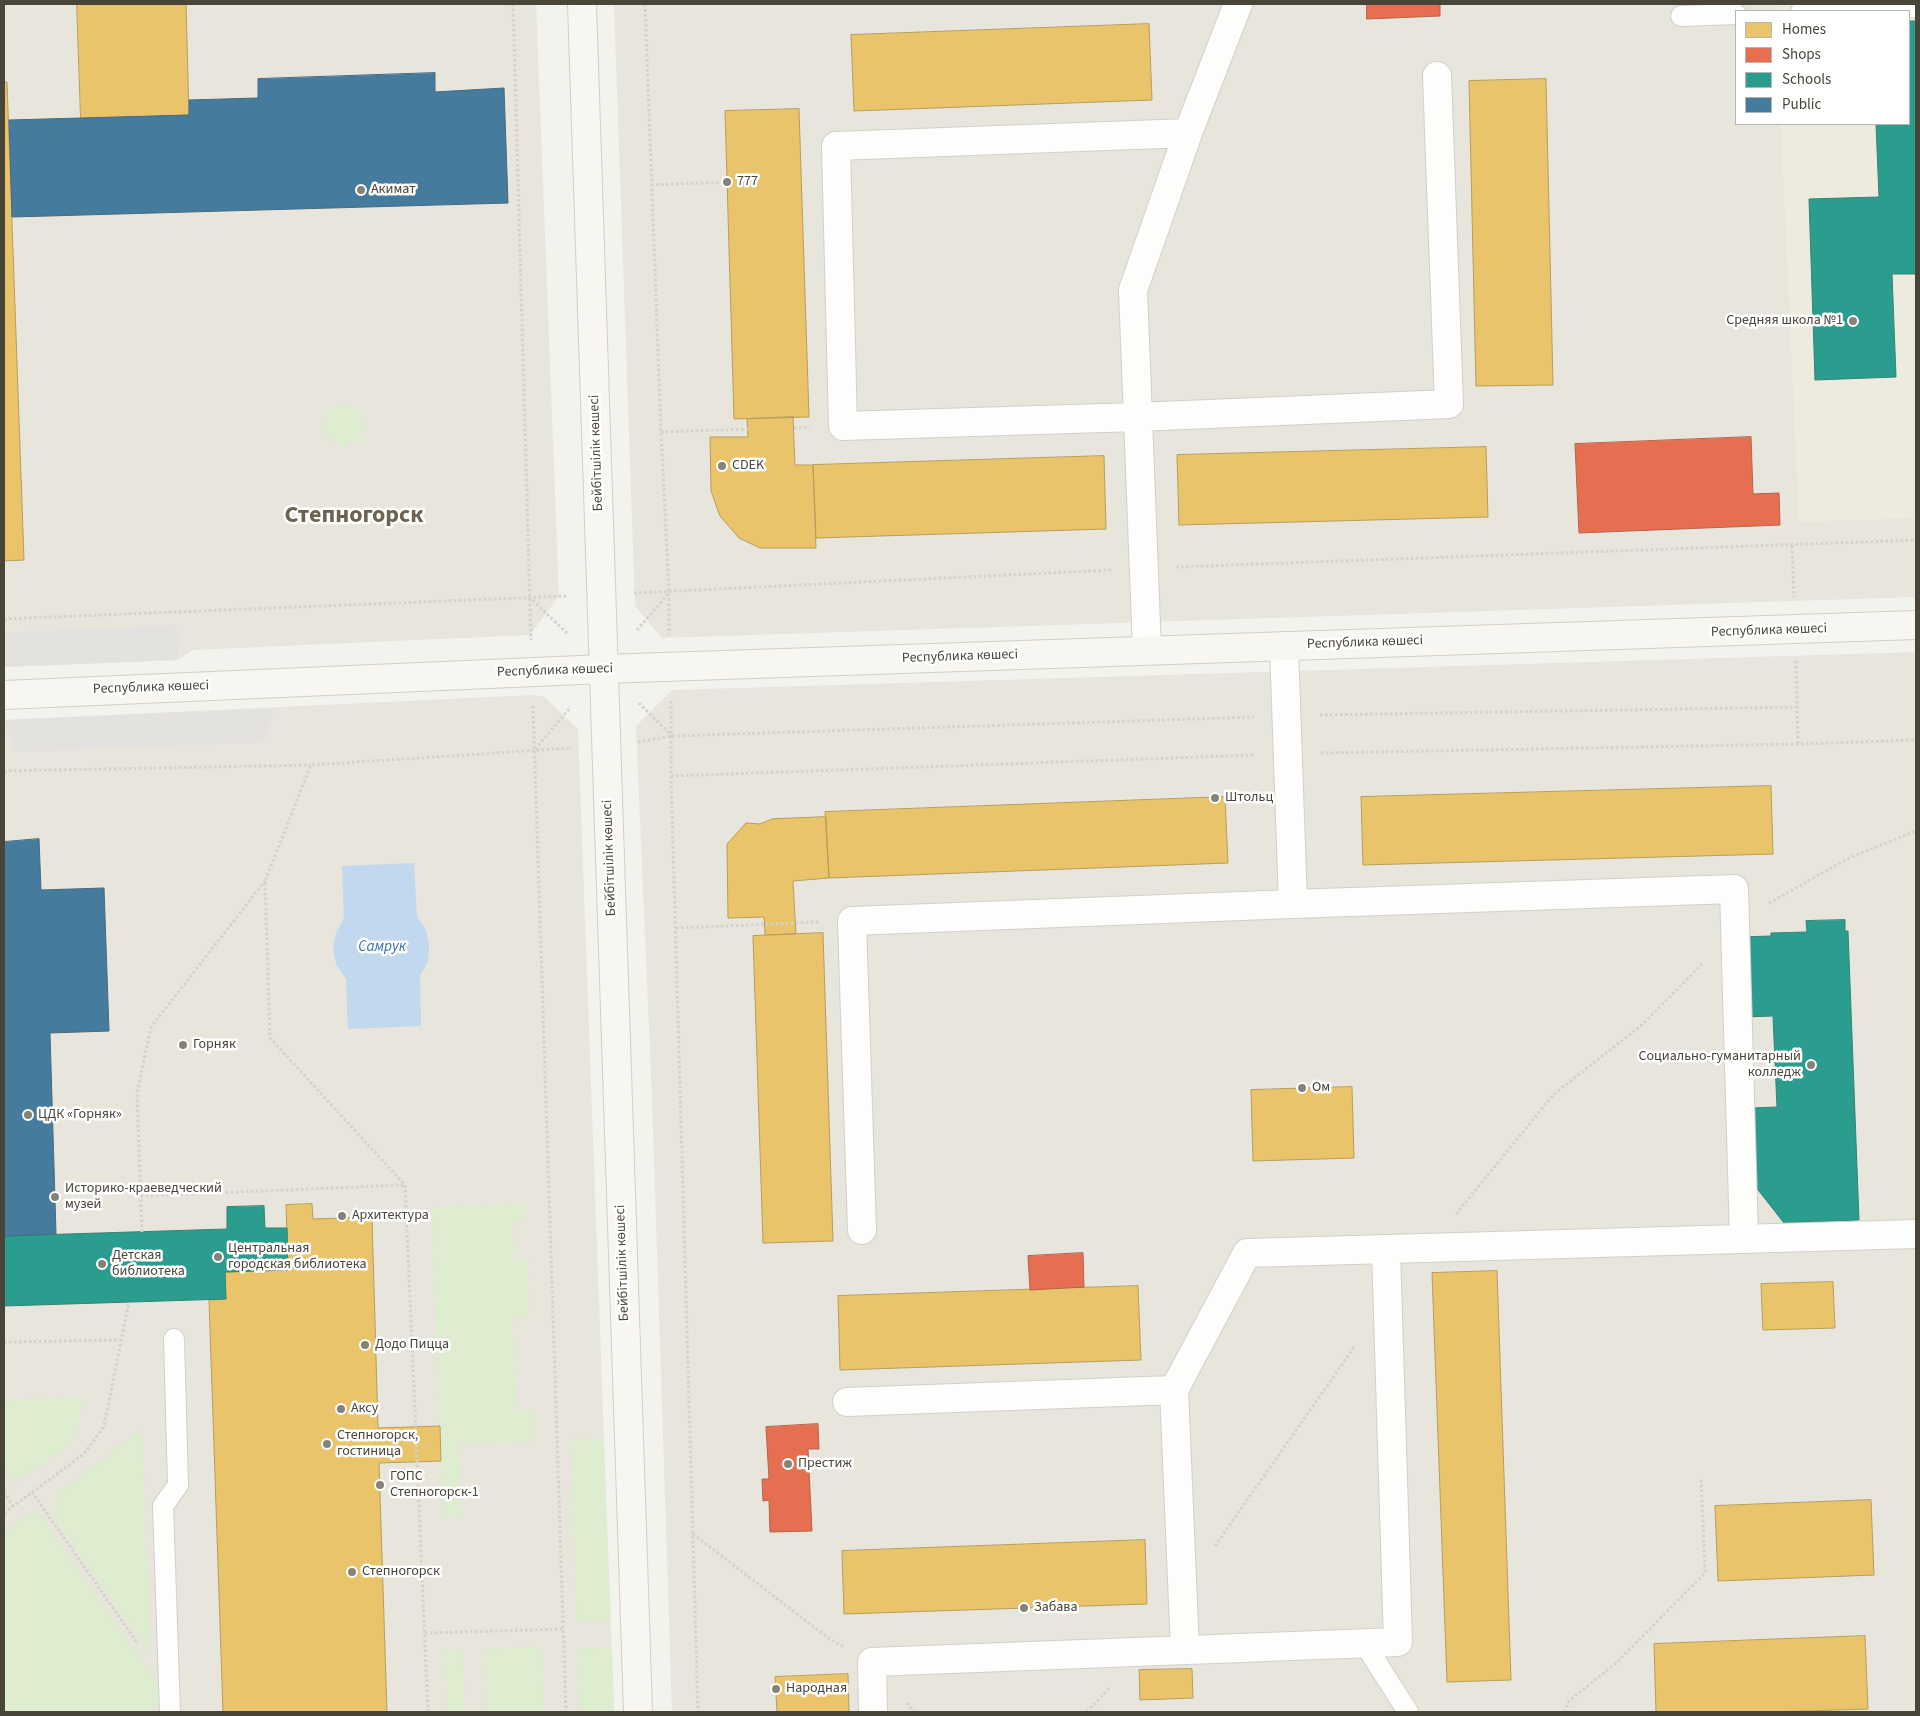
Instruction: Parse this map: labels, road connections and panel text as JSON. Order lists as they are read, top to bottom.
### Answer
{
  "streets": {
    "street": ["Бейбітшілік көшесі", "Республика көшесі"]
  },
  "crossings": [
    ["Бейбітшілік көшесі", "Республика көшесі"]
  ],
  "districts": ["Степногорск"],
  "water": ["Самрук"],
  "places": [
    "777",
    "Акимат",
    "Средняя школа №1",
    "CDEK",
    "Штольц",
    "Горняк",
    "Социально-гуманитарный колледж",
    "Ом",
    "ЦДК «Горняк»",
    "Историко-краеведческий музей",
    "Архитектура",
    "Центральная городская библиотека",
    "Детская библиотека",
    "Додо Пицца",
    "Аксу",
    "Степногорск, гостиница",
    "Престиж",
    "ГОПС Степногорск-1",
    "Степногорск",
    "Забава",
    "Народная"
  ],
  "legend": [
    "Homes",
    "Shops",
    "Schools",
    "Public"
  ]
}
